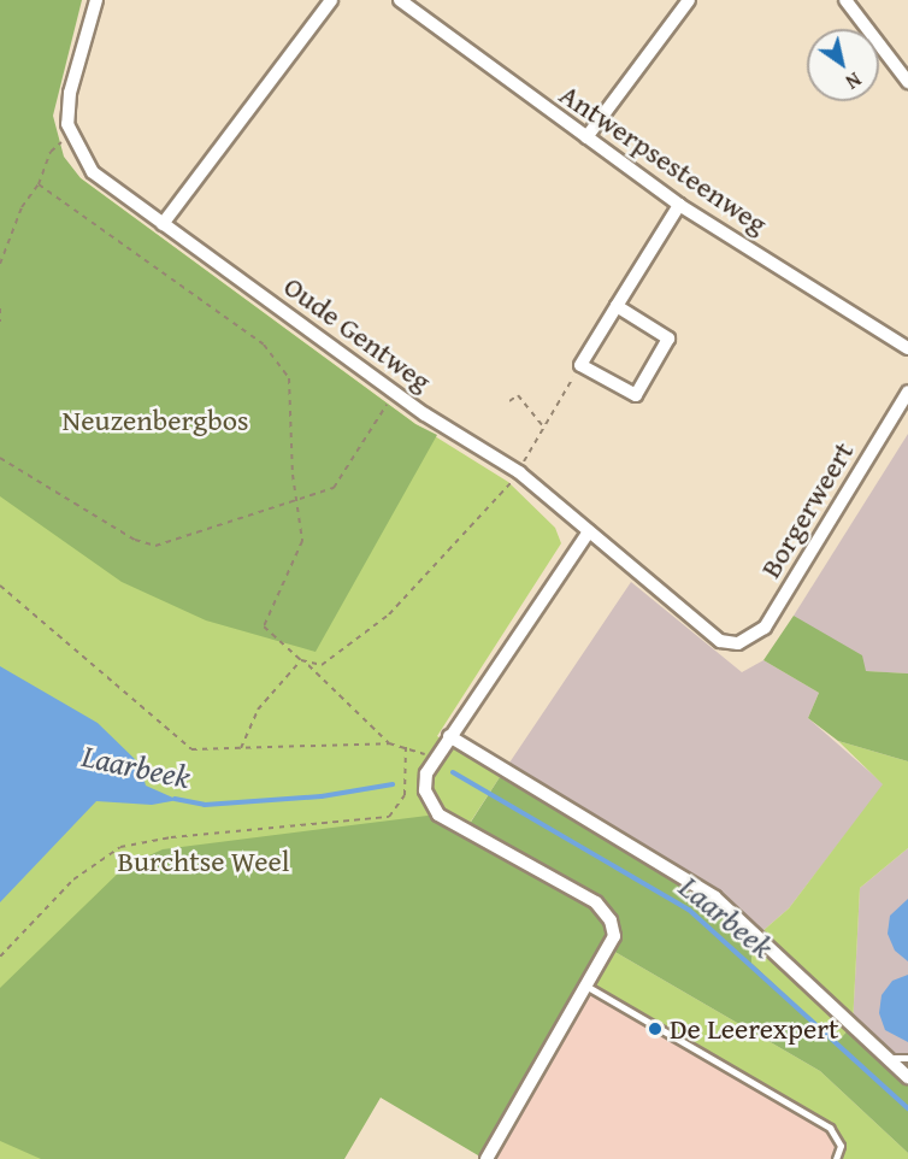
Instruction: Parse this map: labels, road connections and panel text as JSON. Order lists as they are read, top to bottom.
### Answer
{
  "streets": {
    "street": ["Antwerpsesteenweg", "Oude Gentweg", "Borgerweert"]
  },
  "crossings": [
    ["Oude Gentweg", "Borgerweert"]
  ],
  "water": ["Laarbeek"],
  "parks": ["Neuzenbergbos", "Burchtse Weel"],
  "places": ["De Leerexpert"],
  "north": "bottom right"
}
